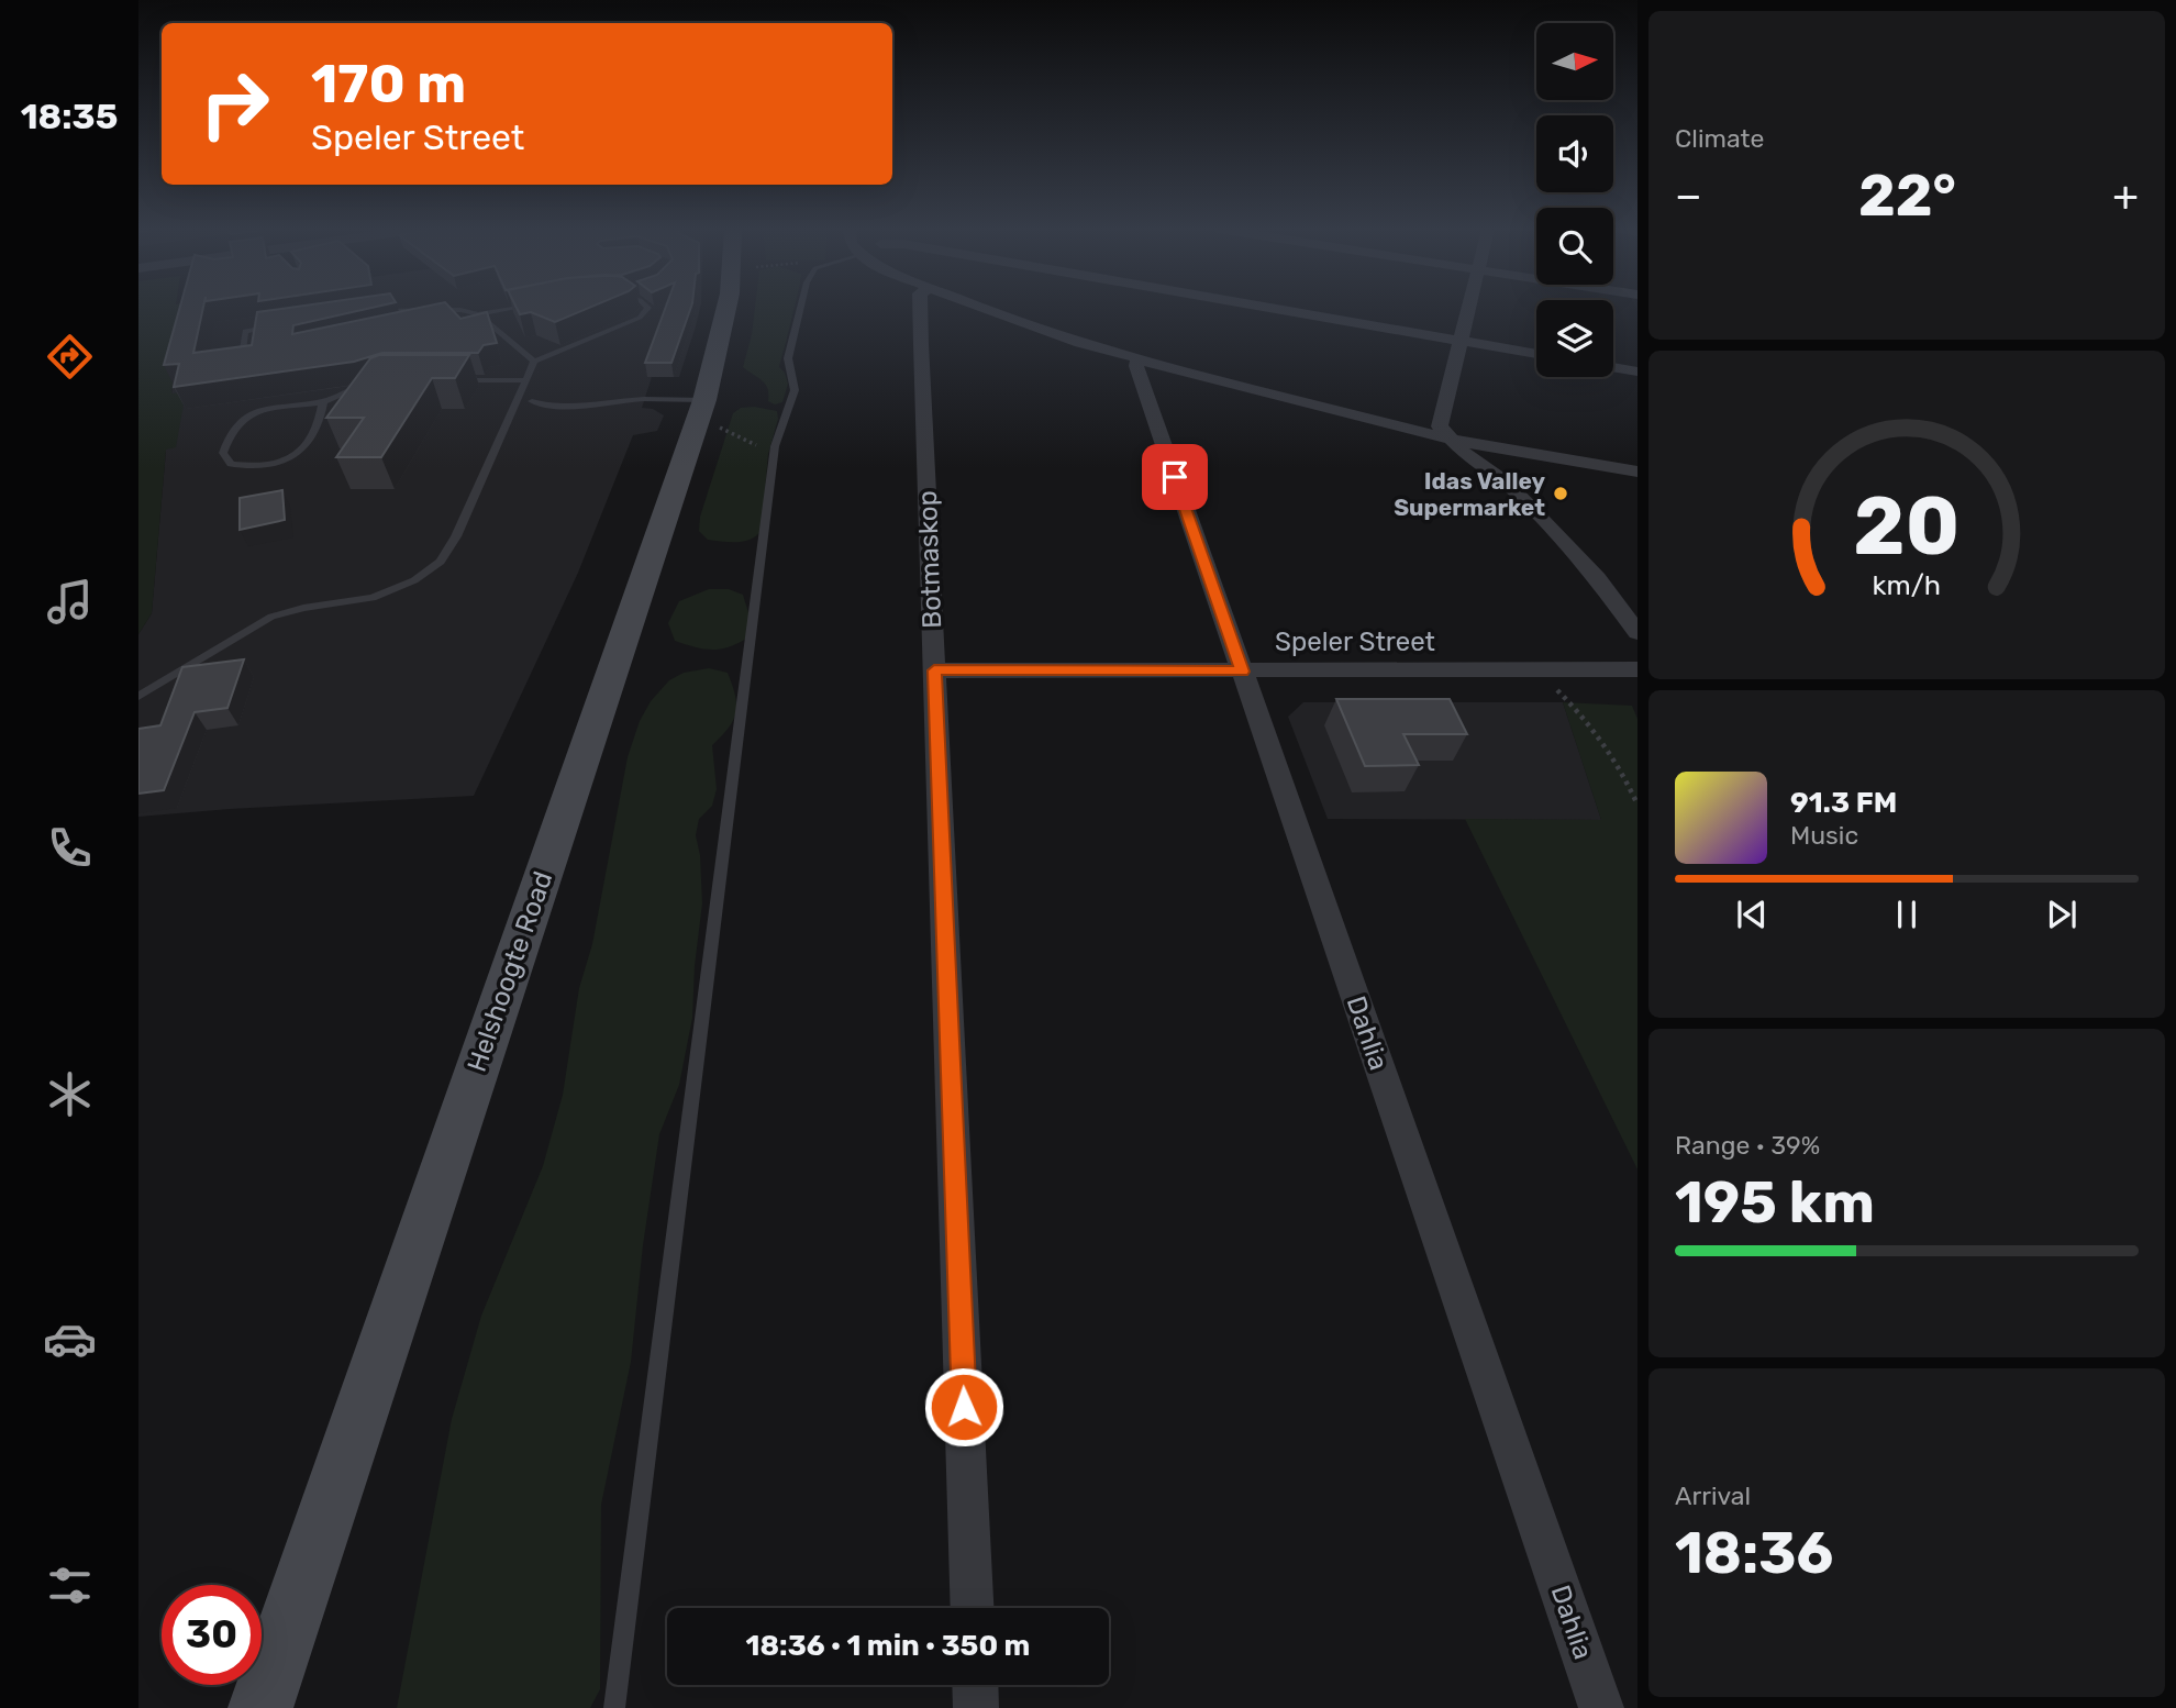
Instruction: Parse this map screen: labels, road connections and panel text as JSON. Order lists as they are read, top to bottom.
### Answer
{
  "streets": {
    "main road": ["Helshoogte Road"],
    "street": ["Botmaskop", "Speler Street", "Dahlia"]
  },
  "crossings": [
    ["Botmaskop", "Speler Street"],
    ["Speler Street", "Dahlia"]
  ],
  "places": ["Idas Valley Supermarket"],
  "north": "right",
  "page": {
    "tabs": "18:35",
    "tile": [
      "Climate",
      ["Range · 39%", "195 km"],
      ["Arrival", "18:36"]
    ],
    "turn": ["170 m", "Speler Street"],
    "heat": ["−", "22°", "+"],
    "song": ["91.3 FM", "Music"],
    "limit": "30",
    "trip": "18:36 · 1 min · 350 m",
    "gauge": ["20", "km/h"]
  }
}
